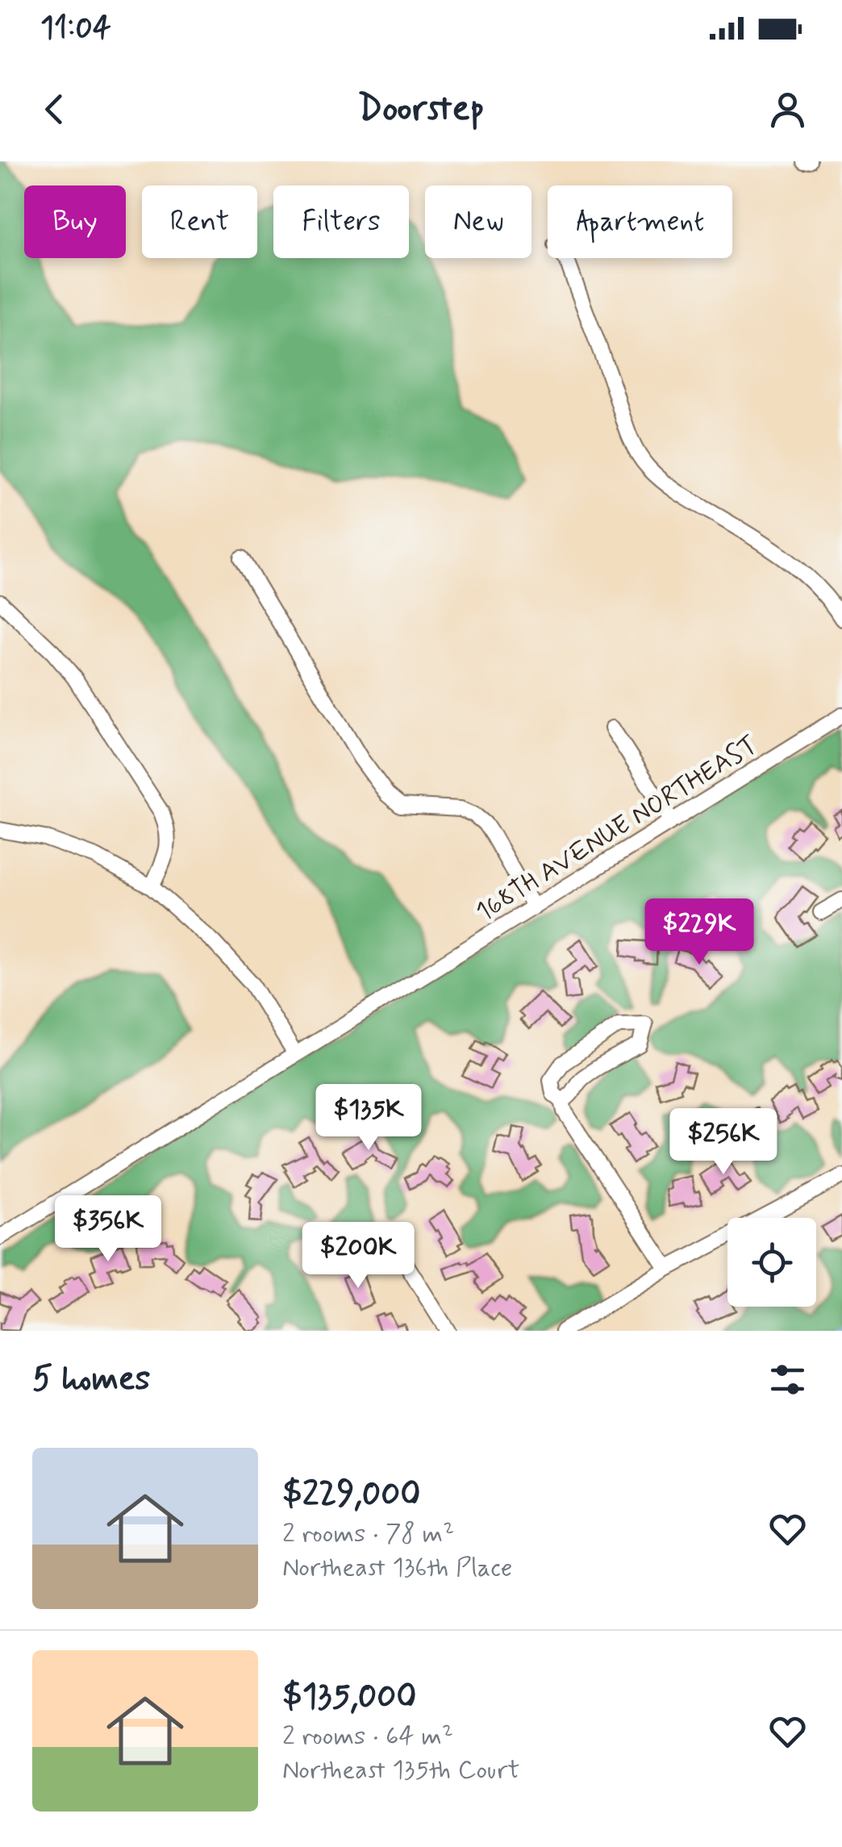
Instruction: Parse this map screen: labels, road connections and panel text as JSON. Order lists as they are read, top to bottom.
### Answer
{
  "streets": {
    "street": ["168TH AVENUE NORTHEAST"]
  },
  "page": {
    "status": "11:04",
    "header": "Doorstep",
    "chip": [
      "Buy",
      "Rent",
      "Filters",
      "New",
      "Apartment"
    ],
    "price": [
      "$229K",
      "$135K",
      "$256K",
      "$356K",
      "$200K"
    ],
    "heading": "5 homes",
    "list": [
      {
        "name": "$229,000",
        "note": "2 rooms · 78 m² · Northeast 136th Place"
      },
      {
        "name": "$135,000",
        "note": "2 rooms · 64 m² · Northeast 135th Court"
      }
    ]
  }
}
